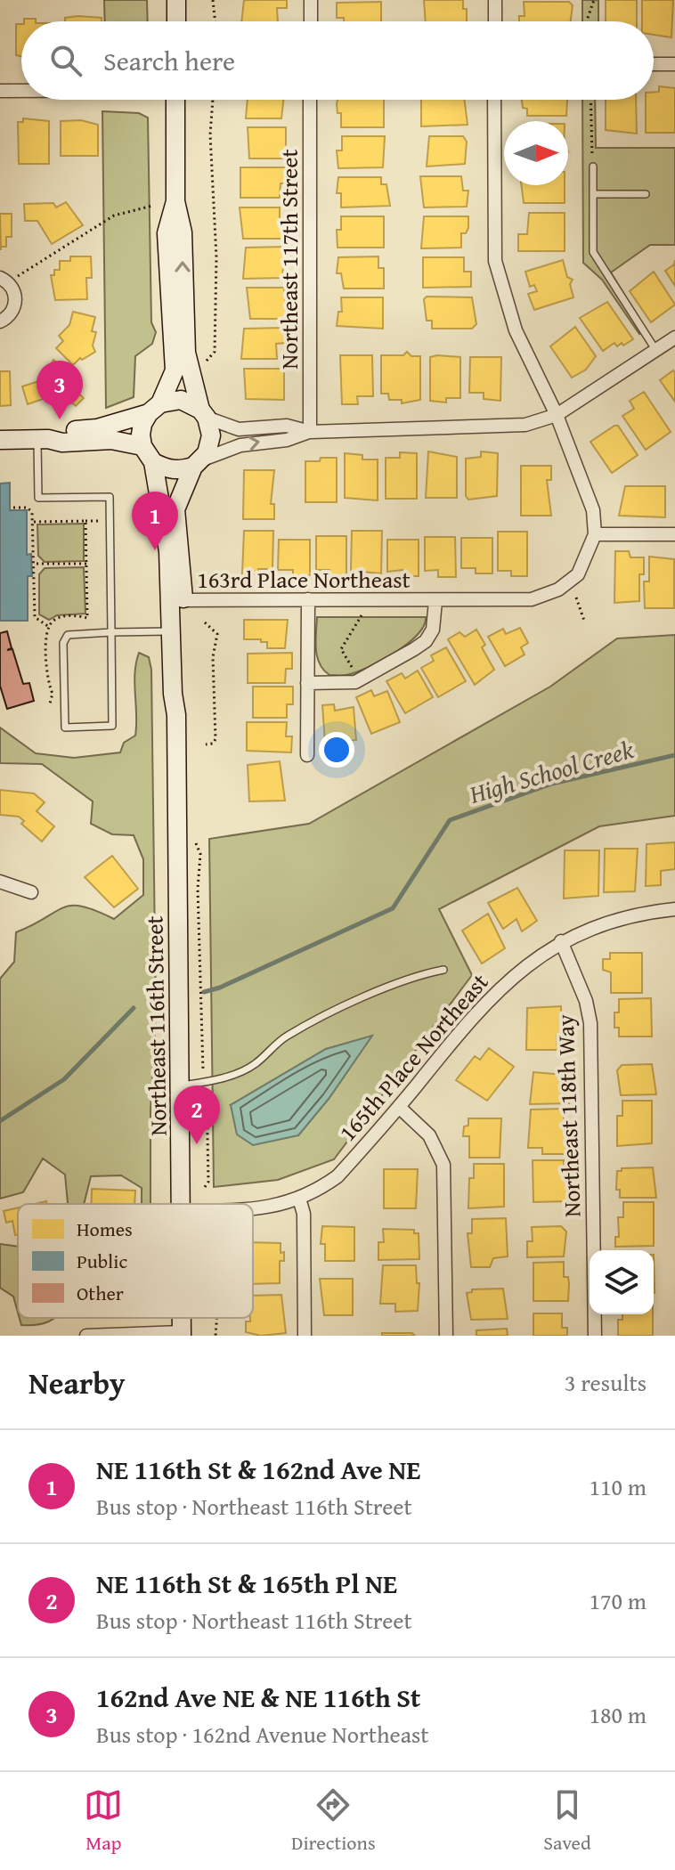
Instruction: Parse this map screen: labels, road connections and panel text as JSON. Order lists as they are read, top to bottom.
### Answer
{
  "streets": {
    "street": [
      "Northeast 117th Street",
      "163rd Place Northeast",
      "Northeast 116th Street",
      "165th Place Northeast",
      "Northeast 118th Way"
    ]
  },
  "crossings": [
    ["163rd Place Northeast", "Northeast 116th Street"],
    ["165th Place Northeast", "Northeast 118th Way"]
  ],
  "water": ["High School Creek"],
  "legend": ["Homes", "Public", "Other"],
  "north": "right",
  "page": {
    "search": "Search here",
    "pins": ["3", "1", "2"],
    "heading": ["Nearby", "3 results"],
    "list": [
      {
        "mark": "1",
        "name": "NE 116th St & 162nd Ave NE",
        "note": "Bus stop · Northeast 116th Street",
        "value": "110 m"
      },
      {
        "mark": "2",
        "name": "NE 116th St & 165th Pl NE",
        "note": "Bus stop · Northeast 116th Street",
        "value": "170 m"
      },
      {
        "mark": "3",
        "name": "162nd Ave NE & NE 116th St",
        "note": "Bus stop · 162nd Avenue Northeast",
        "value": "180 m"
      }
    ],
    "nav": ["Map", "Directions", "Saved"]
  }
}
